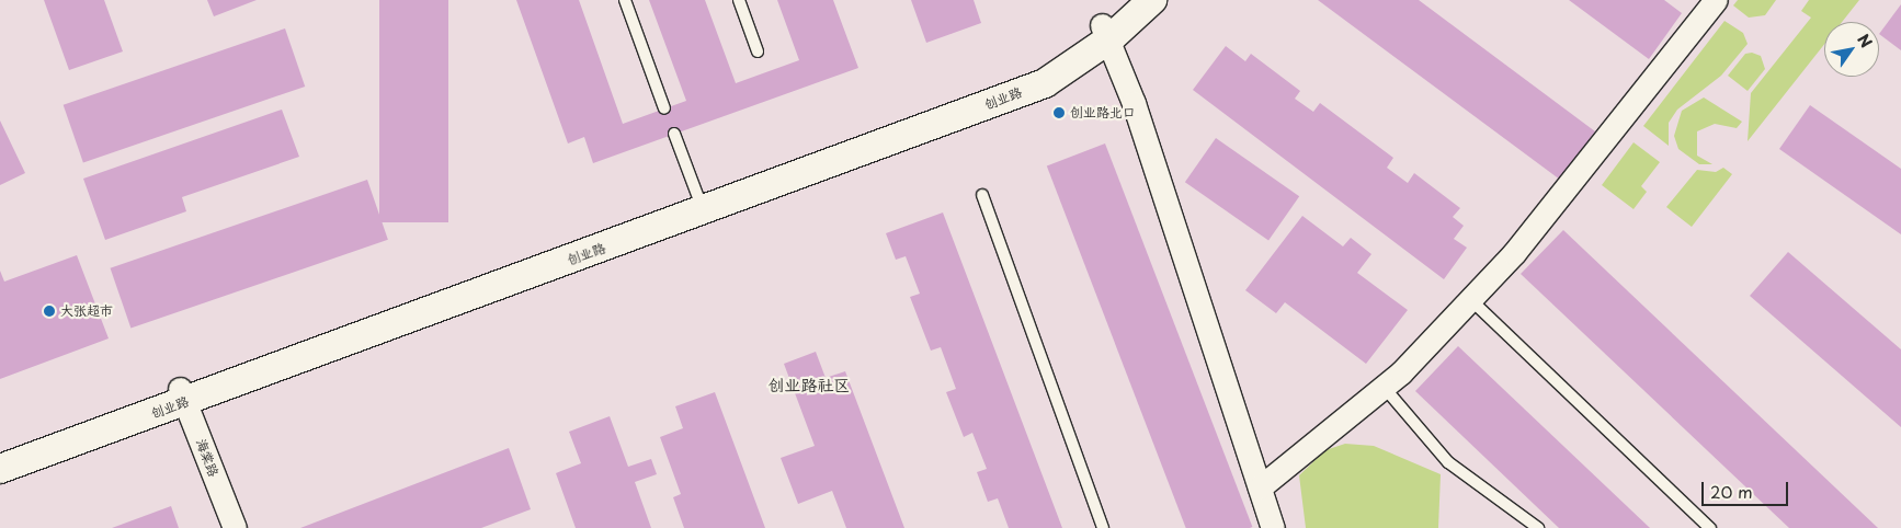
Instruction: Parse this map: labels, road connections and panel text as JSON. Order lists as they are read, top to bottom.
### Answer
{
  "streets": {
    "street": ["创业路", "海棠路"]
  },
  "crossings": [
    ["创业路", "海棠路"]
  ],
  "districts": ["创业路社区"],
  "places": ["创业路北口", "大张超市"],
  "scale_bar": "20 m",
  "north": "top right"
}
